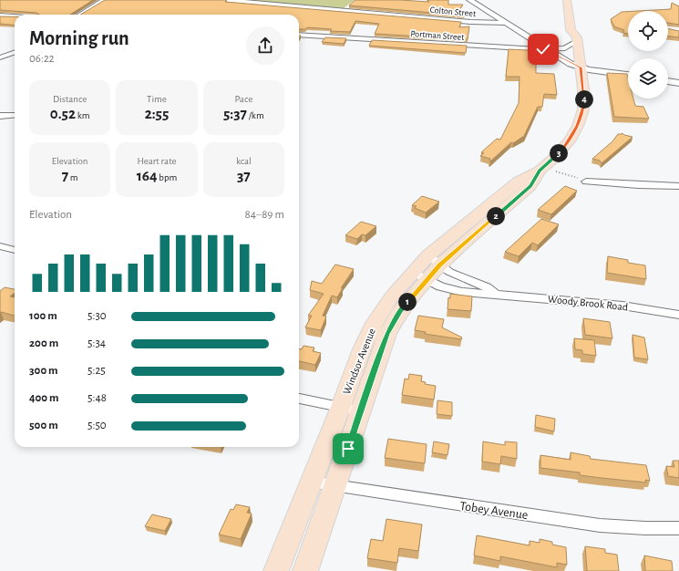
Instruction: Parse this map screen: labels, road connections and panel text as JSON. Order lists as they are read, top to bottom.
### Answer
{
  "streets": {
    "main road": ["Windsor Avenue"],
    "street": [
      "Colton Street",
      "Portman Street",
      "Woody Brook Road",
      "Tobey Avenue"
    ]
  },
  "crossings": [
    ["Portman Street", "Windsor Avenue"],
    ["Woody Brook Road", "Windsor Avenue"],
    ["Windsor Avenue", "Tobey Avenue"]
  ],
  "page": {
    "heading": ["Morning run", "06:22"],
    "stats": [
      ["Distance", "0.52 km"],
      ["Time", "2:55"],
      ["Pace", "5:37 /km"],
      ["Elevation", "7 m"],
      ["Heart rate", "164 bpm"],
      ["kcal", "37"]
    ],
    "pins": [
      "4",
      "3",
      "2",
      "1"
    ],
    "chart": ["Elevation", "84–89 m"],
    "list": [
      {
        "name": "100 m",
        "note": "5:30"
      },
      {
        "name": "200 m",
        "note": "5:34"
      },
      {
        "name": "300 m",
        "note": "5:25"
      },
      {
        "name": "400 m",
        "note": "5:48"
      },
      {
        "name": "500 m",
        "note": "5:50"
      }
    ]
  }
}
